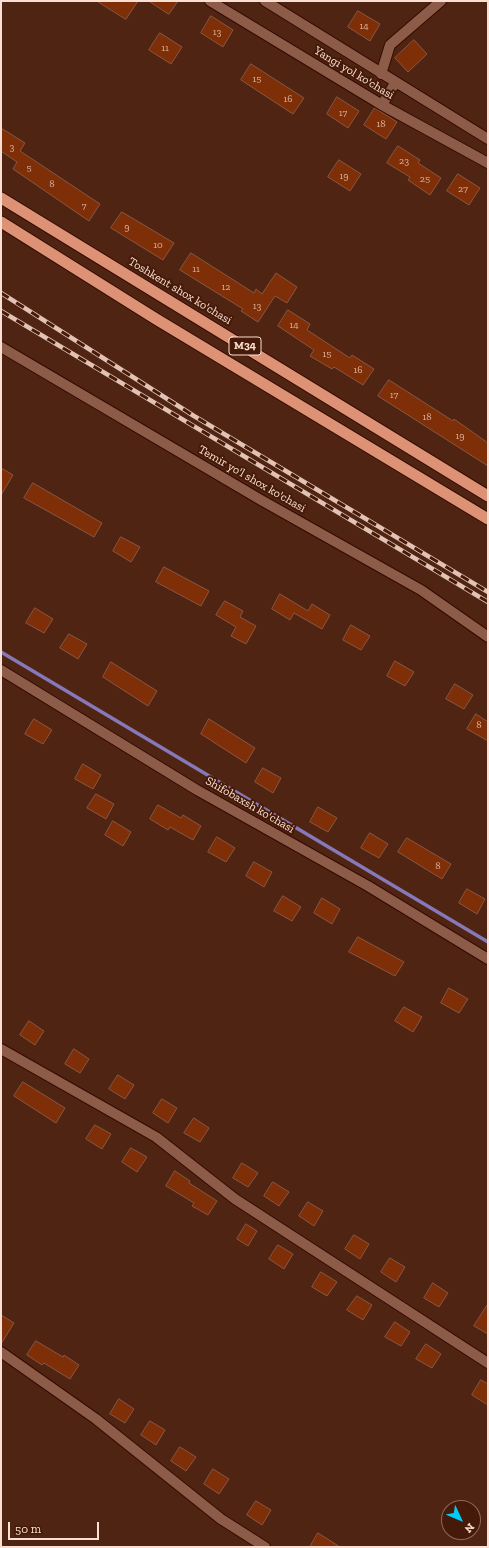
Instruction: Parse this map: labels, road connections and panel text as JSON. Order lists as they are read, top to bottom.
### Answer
{
  "streets": {
    "highway": ["Toshkent shox ko'chasi", "M34"],
    "street": ["Yangi yol ko'chasi", "Temir yo'l shox ko'chasi", "Shifobaxsh ko'chasi"]
  },
  "house_numbers": [
    "14",
    "13",
    "11",
    "15",
    "16",
    "17",
    "18",
    "3",
    "23",
    "5",
    "19",
    "25",
    "8",
    "27",
    "7",
    "9",
    "10",
    "11",
    "12",
    "13",
    "14",
    "15",
    "16",
    "17",
    "18",
    "19",
    "8",
    "8"
  ],
  "scale_bar": "50 m",
  "north": "bottom right"
}
